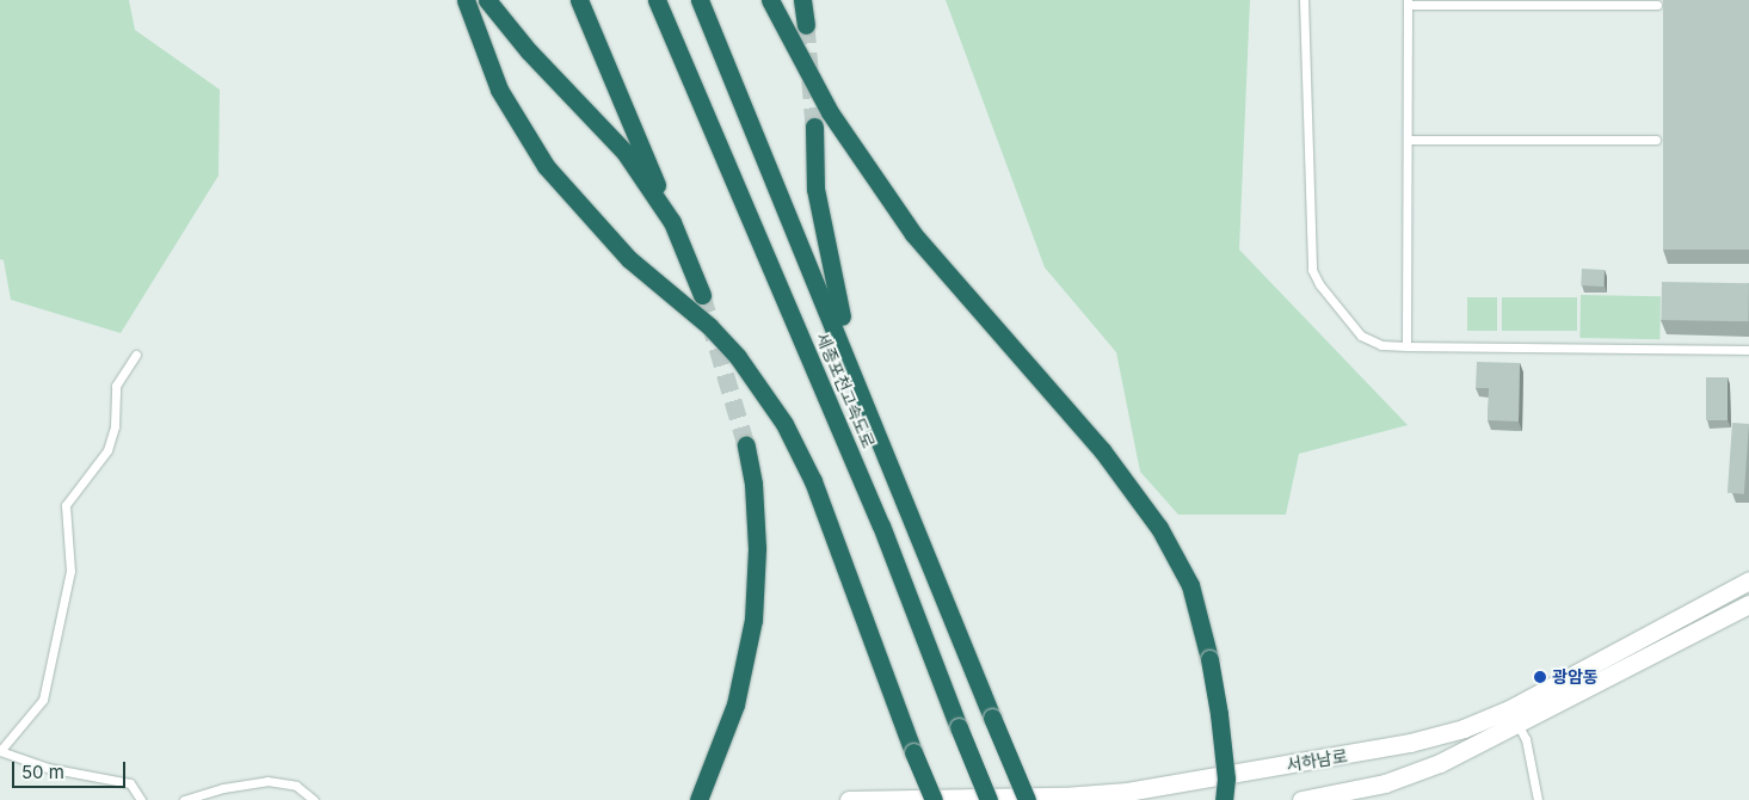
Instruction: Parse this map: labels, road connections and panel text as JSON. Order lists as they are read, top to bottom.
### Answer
{
  "streets": {
    "highway": ["세종포천고속도로"],
    "main road": ["서하남로"]
  },
  "places": ["광암동"],
  "scale_bar": "50 m"
}
